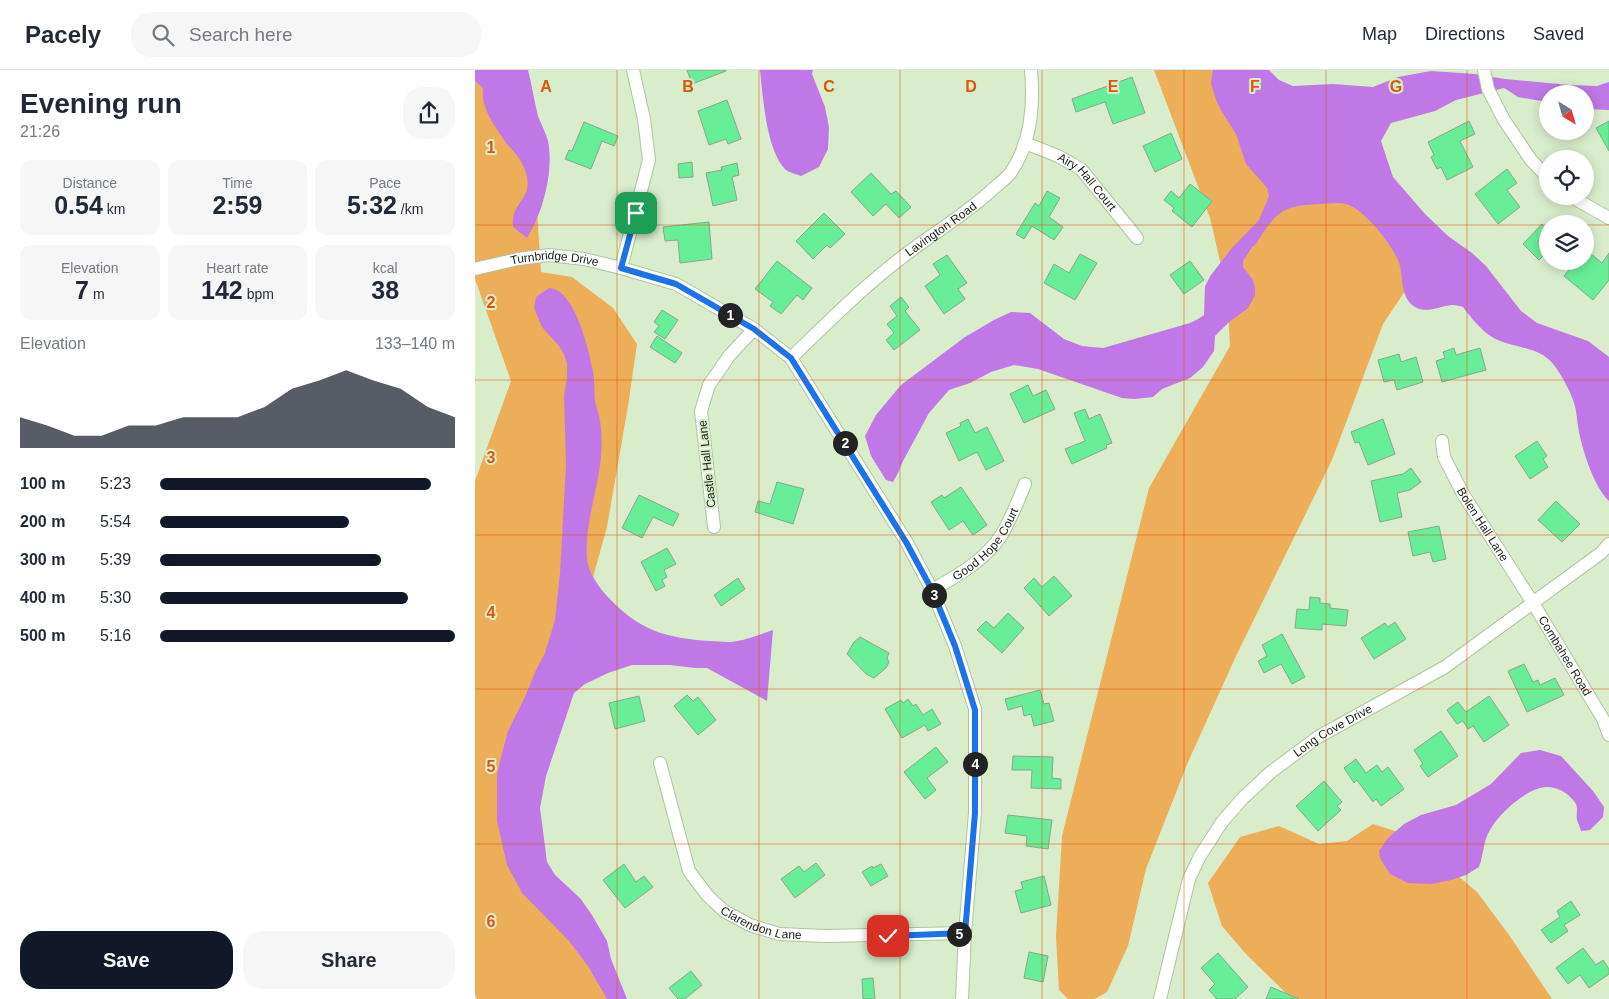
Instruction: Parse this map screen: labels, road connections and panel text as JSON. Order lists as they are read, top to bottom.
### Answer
{
  "streets": {
    "street": [
      "Airy Hall Court",
      "Lavington Road",
      "Turnbridge Drive",
      "Castle Hall Lane",
      "Bolen Hall Lane",
      "Good Hope Court",
      "Combahee Road",
      "Long Cove Drive",
      "Clarendon Lane"
    ]
  },
  "crossings": [
    ["Airy Hall Court", "Lavington Road"],
    ["Lavington Road", "Turnbridge Drive"],
    ["Turnbridge Drive", "Castle Hall Lane"],
    ["Turnbridge Drive", "Good Hope Court"],
    ["Turnbridge Drive", "Clarendon Lane"],
    ["Bolen Hall Lane", "Combahee Road"],
    ["Bolen Hall Lane", "Long Cove Drive"],
    ["Combahee Road", "Long Cove Drive"]
  ],
  "north": "bottom right",
  "page": {
    "header": "Pacely",
    "search": "Search here",
    "nav": ["Map", "Directions", "Saved"],
    "heading": ["Evening run", "21:26"],
    "stats": [
      ["Distance", "0.54 km"],
      ["Time", "2:59"],
      ["Pace", "5:32 /km"],
      ["Elevation", "7 m"],
      ["Heart rate", "142 bpm"],
      ["kcal", "38"]
    ],
    "pins": [
      "1",
      "2",
      "3",
      "4",
      "5"
    ],
    "chart": ["Elevation", "133–140 m"],
    "list": [
      {
        "name": "100 m",
        "note": "5:23"
      },
      {
        "name": "200 m",
        "note": "5:54"
      },
      {
        "name": "300 m",
        "note": "5:39"
      },
      {
        "name": "400 m",
        "note": "5:30"
      },
      {
        "name": "500 m",
        "note": "5:16"
      }
    ],
    "buttons": ["Save", "Share"]
  },
  "grid": {
    "columns": [
      "A",
      "B",
      "C",
      "D",
      "E",
      "F",
      "G"
    ],
    "rows": [
      "1",
      "2",
      "3",
      "4",
      "5",
      "6"
    ]
  }
}
